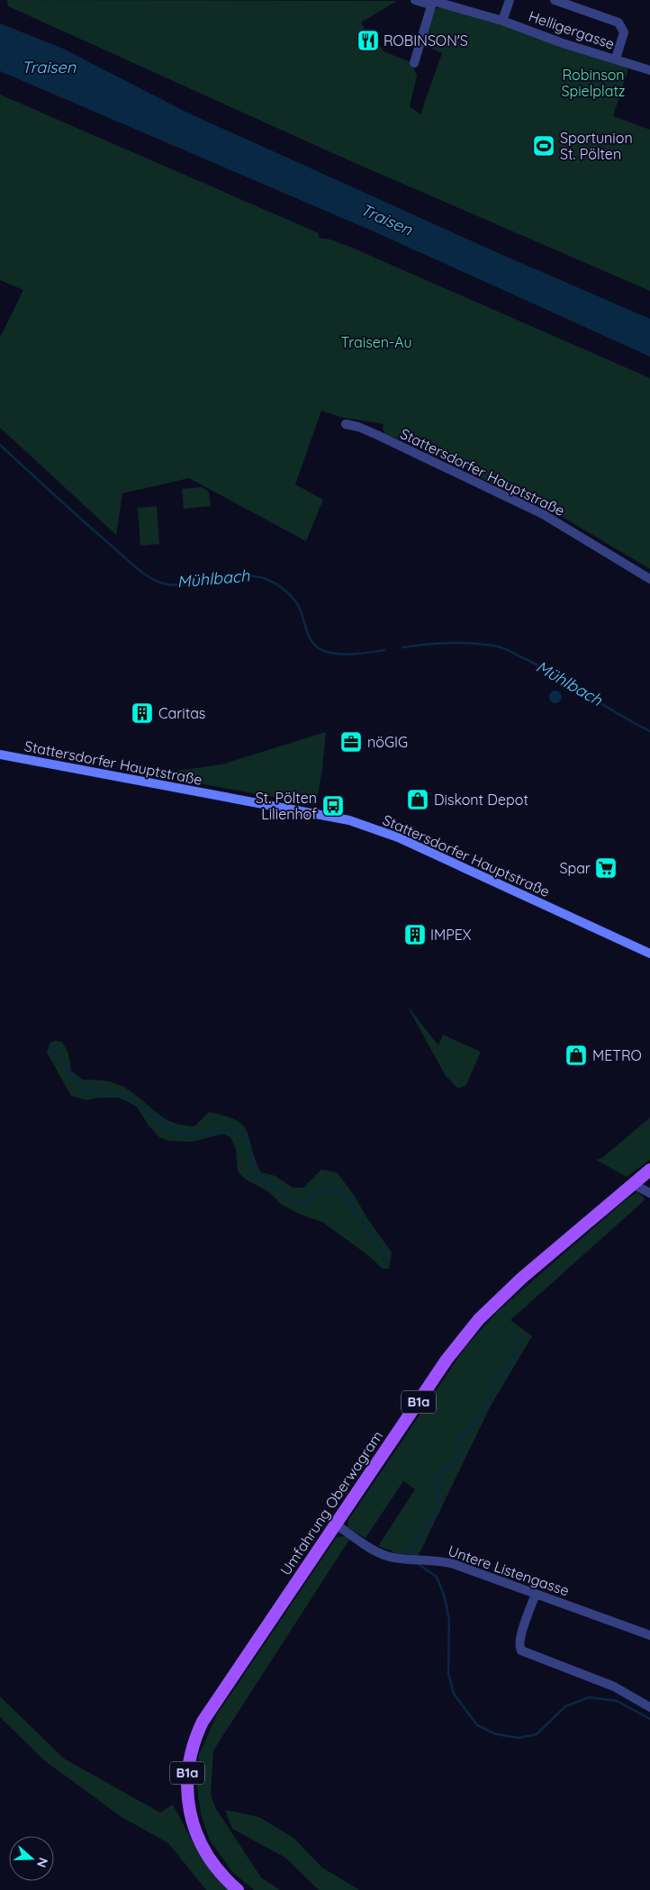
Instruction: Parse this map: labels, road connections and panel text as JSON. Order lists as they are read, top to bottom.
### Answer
{
  "streets": {
    "main road": ["Stattersdorfer Hauptstraße", "B1a", "Umfahrung Oberwagram"],
    "street": ["Helligergasse", "Untere Listengasse"]
  },
  "crossings": [
    ["B1a", "Umfahrung Oberwagram"],
    ["Umfahrung Oberwagram", "Untere Listengasse"]
  ],
  "water": ["Traisen", "Mühlbach"],
  "parks": ["Robinson Spielplatz", "Traisen-Au"],
  "places": {
    "restaurant": ["ROBINSON'S"],
    "sports": ["Sportunion St. Pölten"],
    "building": ["Caritas", "IMPEX"],
    "office": ["nöGIG"],
    "shop": ["Diskont Depot", "METRO"],
    "bus stop": ["St. Pölten Lilienhof"],
    "supermarket": ["Spar"]
  },
  "north": "right"
}
